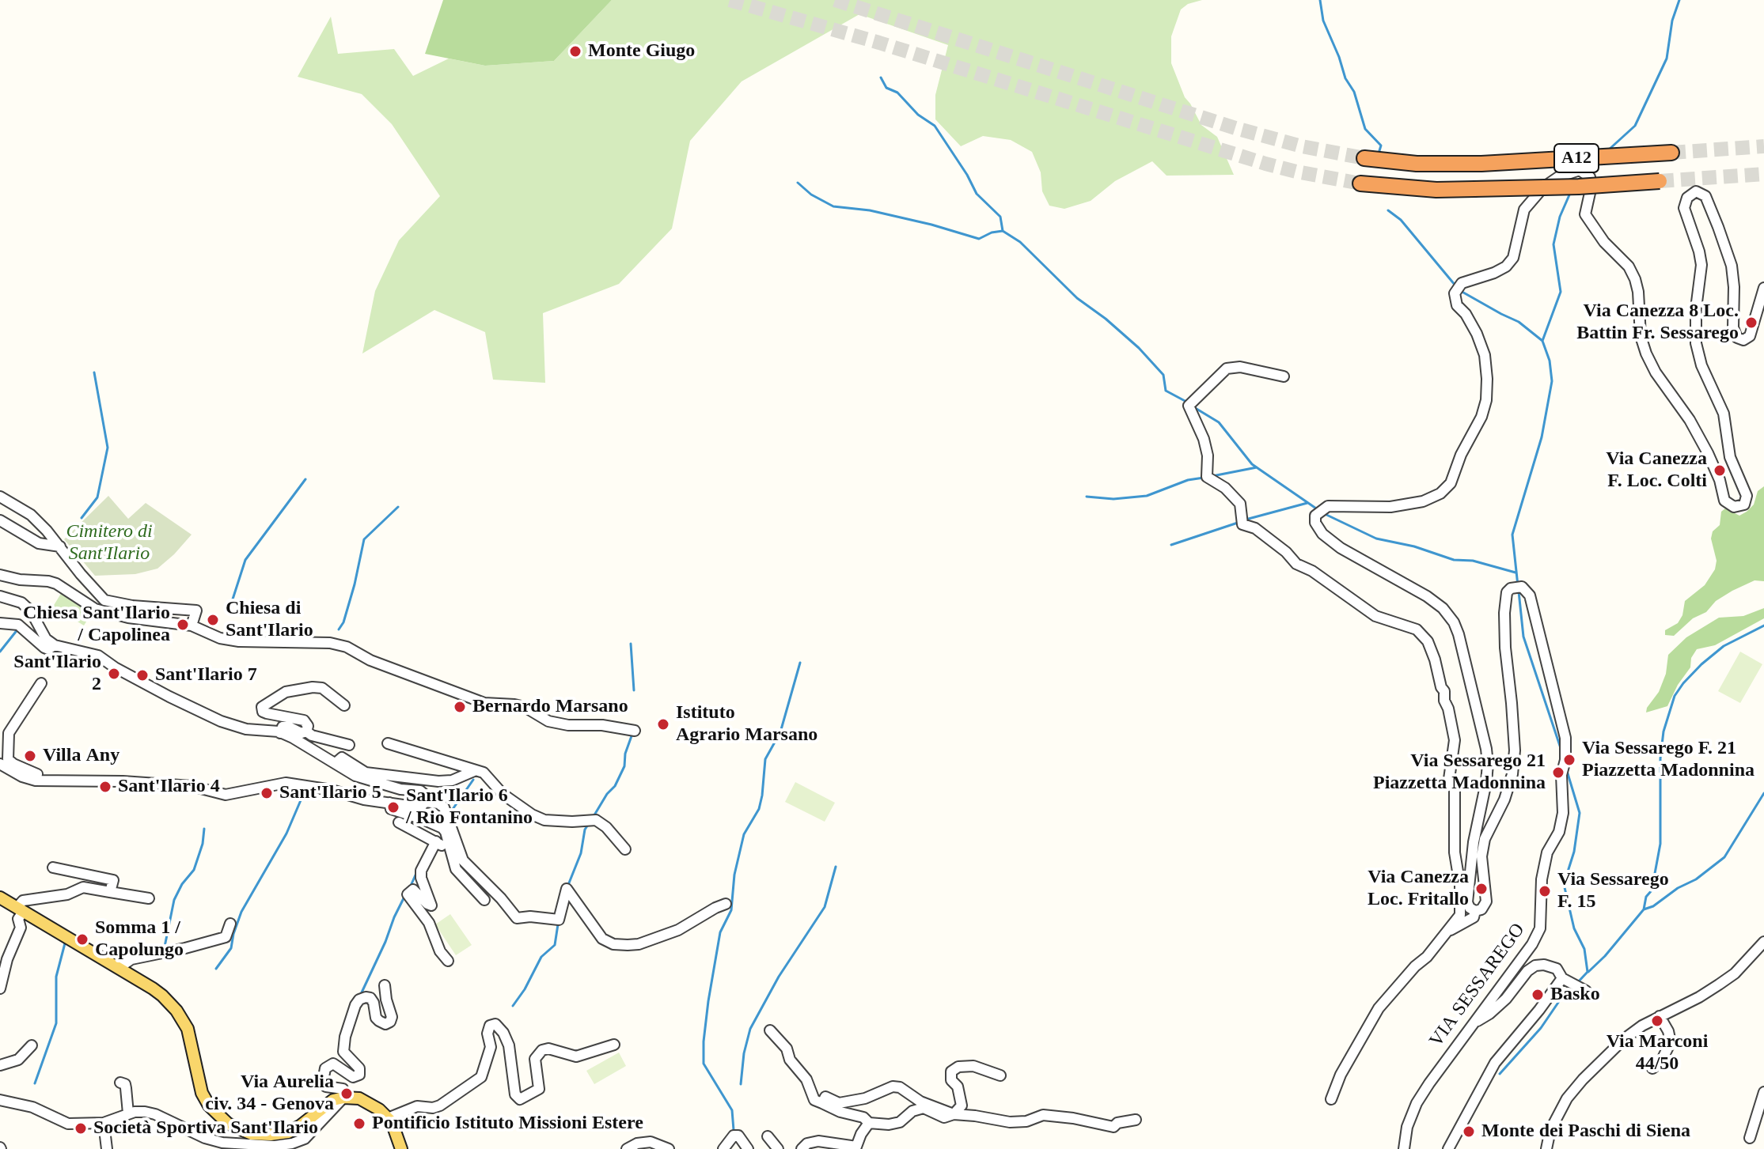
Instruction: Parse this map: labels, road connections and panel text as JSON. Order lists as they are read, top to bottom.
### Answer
{
  "streets": {
    "highway": ["A12"],
    "street": ["VIA SESSAREGO"]
  },
  "parks": ["Cimitero di Sant'Ilario"],
  "places": [
    "Monte Giugo",
    "Via Canezza 8 Loc. Battin Fr. Sessarego",
    "Via Canezza F. Loc. Colti",
    "Chiesa di Sant'Ilario",
    "Chiesa Sant'Ilario / Capolinea",
    "Sant'Ilario 2",
    "Sant'Ilario 7",
    "Bernardo Marsano",
    "Istituto Agrario Marsano",
    "Villa Any",
    "Via Sessarego F. 21 Piazzetta Madonnina",
    "Via Sessarego 21 Piazzetta Madonnina",
    "Sant'Ilario 4",
    "Sant'Ilario 5",
    "Sant'Ilario 6 / Rio Fontanino",
    "Via Canezza Loc. Fritallo",
    "Via Sessarego F. 15",
    "Somma 1 / Capolungo",
    "Basko",
    "Via Marconi 44/50",
    "Via Aurelia civ. 34 - Genova",
    "Pontificio Istituto Missioni Estere",
    "Società Sportiva Sant'Ilario",
    "Monte dei Paschi di Siena"
  ]
}
